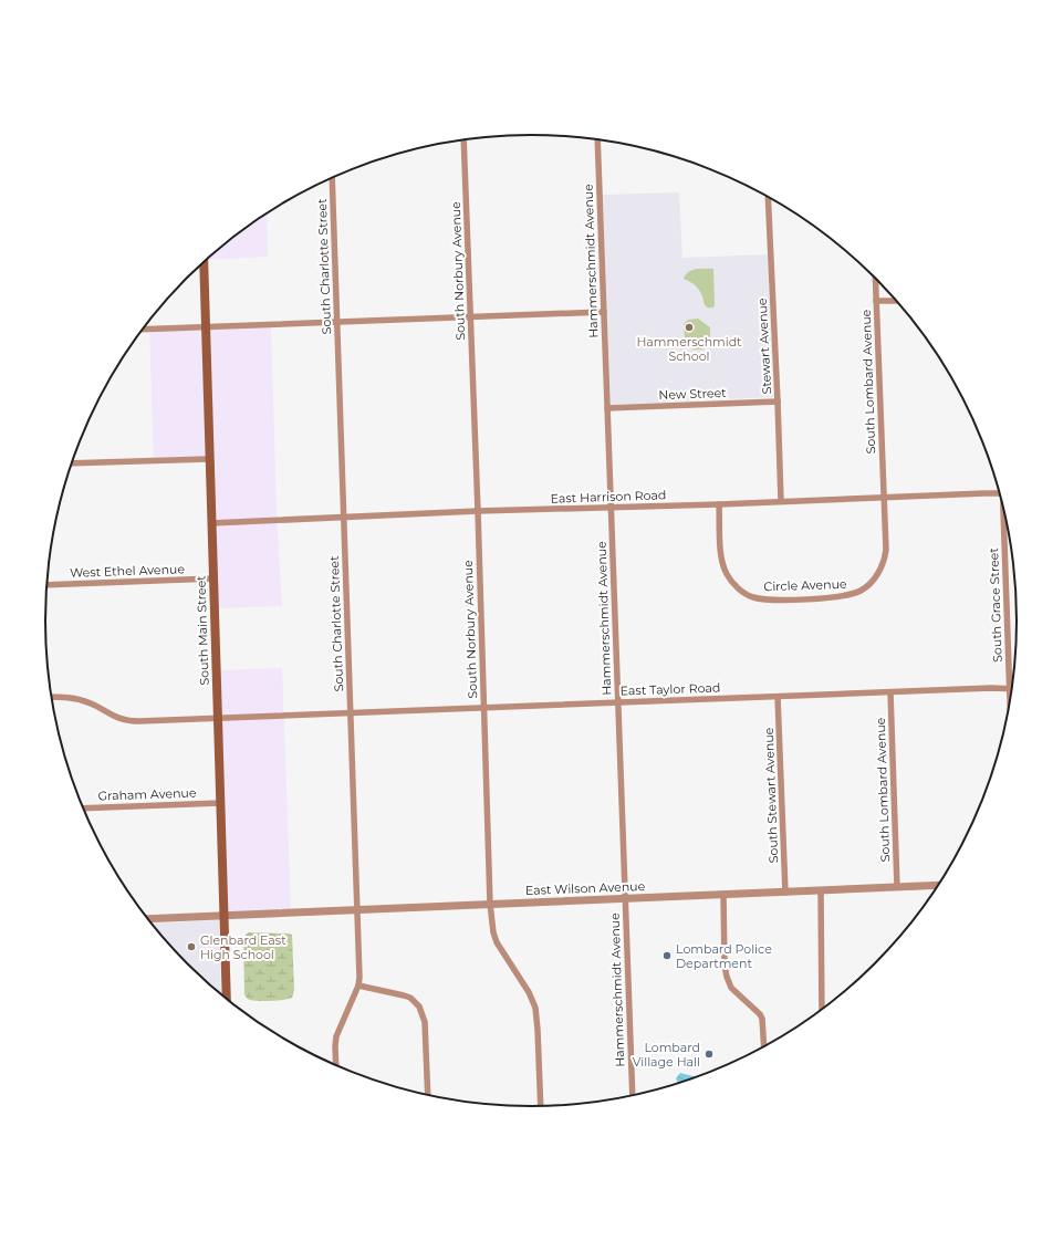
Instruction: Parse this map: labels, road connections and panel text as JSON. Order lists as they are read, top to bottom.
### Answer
{
  "streets": {
    "main road": ["South Main Street"],
    "street": [
      "Hammerschmidt Avenue",
      "South Charlotte Street",
      "South Norbury Avenue",
      "Stewart Avenue",
      "South Lombard Avenue",
      "New Street",
      "East Harrison Road",
      "West Ethel Avenue",
      "Circle Avenue",
      "South Grace Street",
      "East Taylor Road",
      "Graham Avenue",
      "South Stewart Avenue",
      "East Wilson Avenue"
    ]
  },
  "crossings": [
    ["Hammerschmidt Avenue", "New Street"],
    ["Hammerschmidt Avenue", "East Harrison Road"],
    ["Hammerschmidt Avenue", "East Taylor Road"],
    ["Hammerschmidt Avenue", "East Wilson Avenue"],
    ["South Charlotte Street", "East Harrison Road"],
    ["South Charlotte Street", "East Taylor Road"],
    ["South Charlotte Street", "East Wilson Avenue"],
    ["South Norbury Avenue", "East Harrison Road"],
    ["South Norbury Avenue", "East Taylor Road"],
    ["South Norbury Avenue", "East Wilson Avenue"],
    ["Stewart Avenue", "New Street"],
    ["Stewart Avenue", "East Harrison Road"],
    ["South Lombard Avenue", "East Harrison Road"],
    ["South Lombard Avenue", "Circle Avenue"],
    ["South Lombard Avenue", "East Taylor Road"],
    ["South Lombard Avenue", "East Wilson Avenue"],
    ["East Harrison Road", "Circle Avenue"],
    ["East Harrison Road", "South Main Street"],
    ["West Ethel Avenue", "South Main Street"],
    ["South Grace Street", "East Taylor Road"],
    ["South Main Street", "East Taylor Road"],
    ["South Main Street", "Graham Avenue"],
    ["South Main Street", "East Wilson Avenue"],
    ["East Taylor Road", "South Stewart Avenue"],
    ["South Stewart Avenue", "East Wilson Avenue"]
  ],
  "places": [
    "Hammerschmidt School",
    "Glenbard East High School",
    "Lombard Police Department",
    "Lombard Village Hall"
  ]
}
